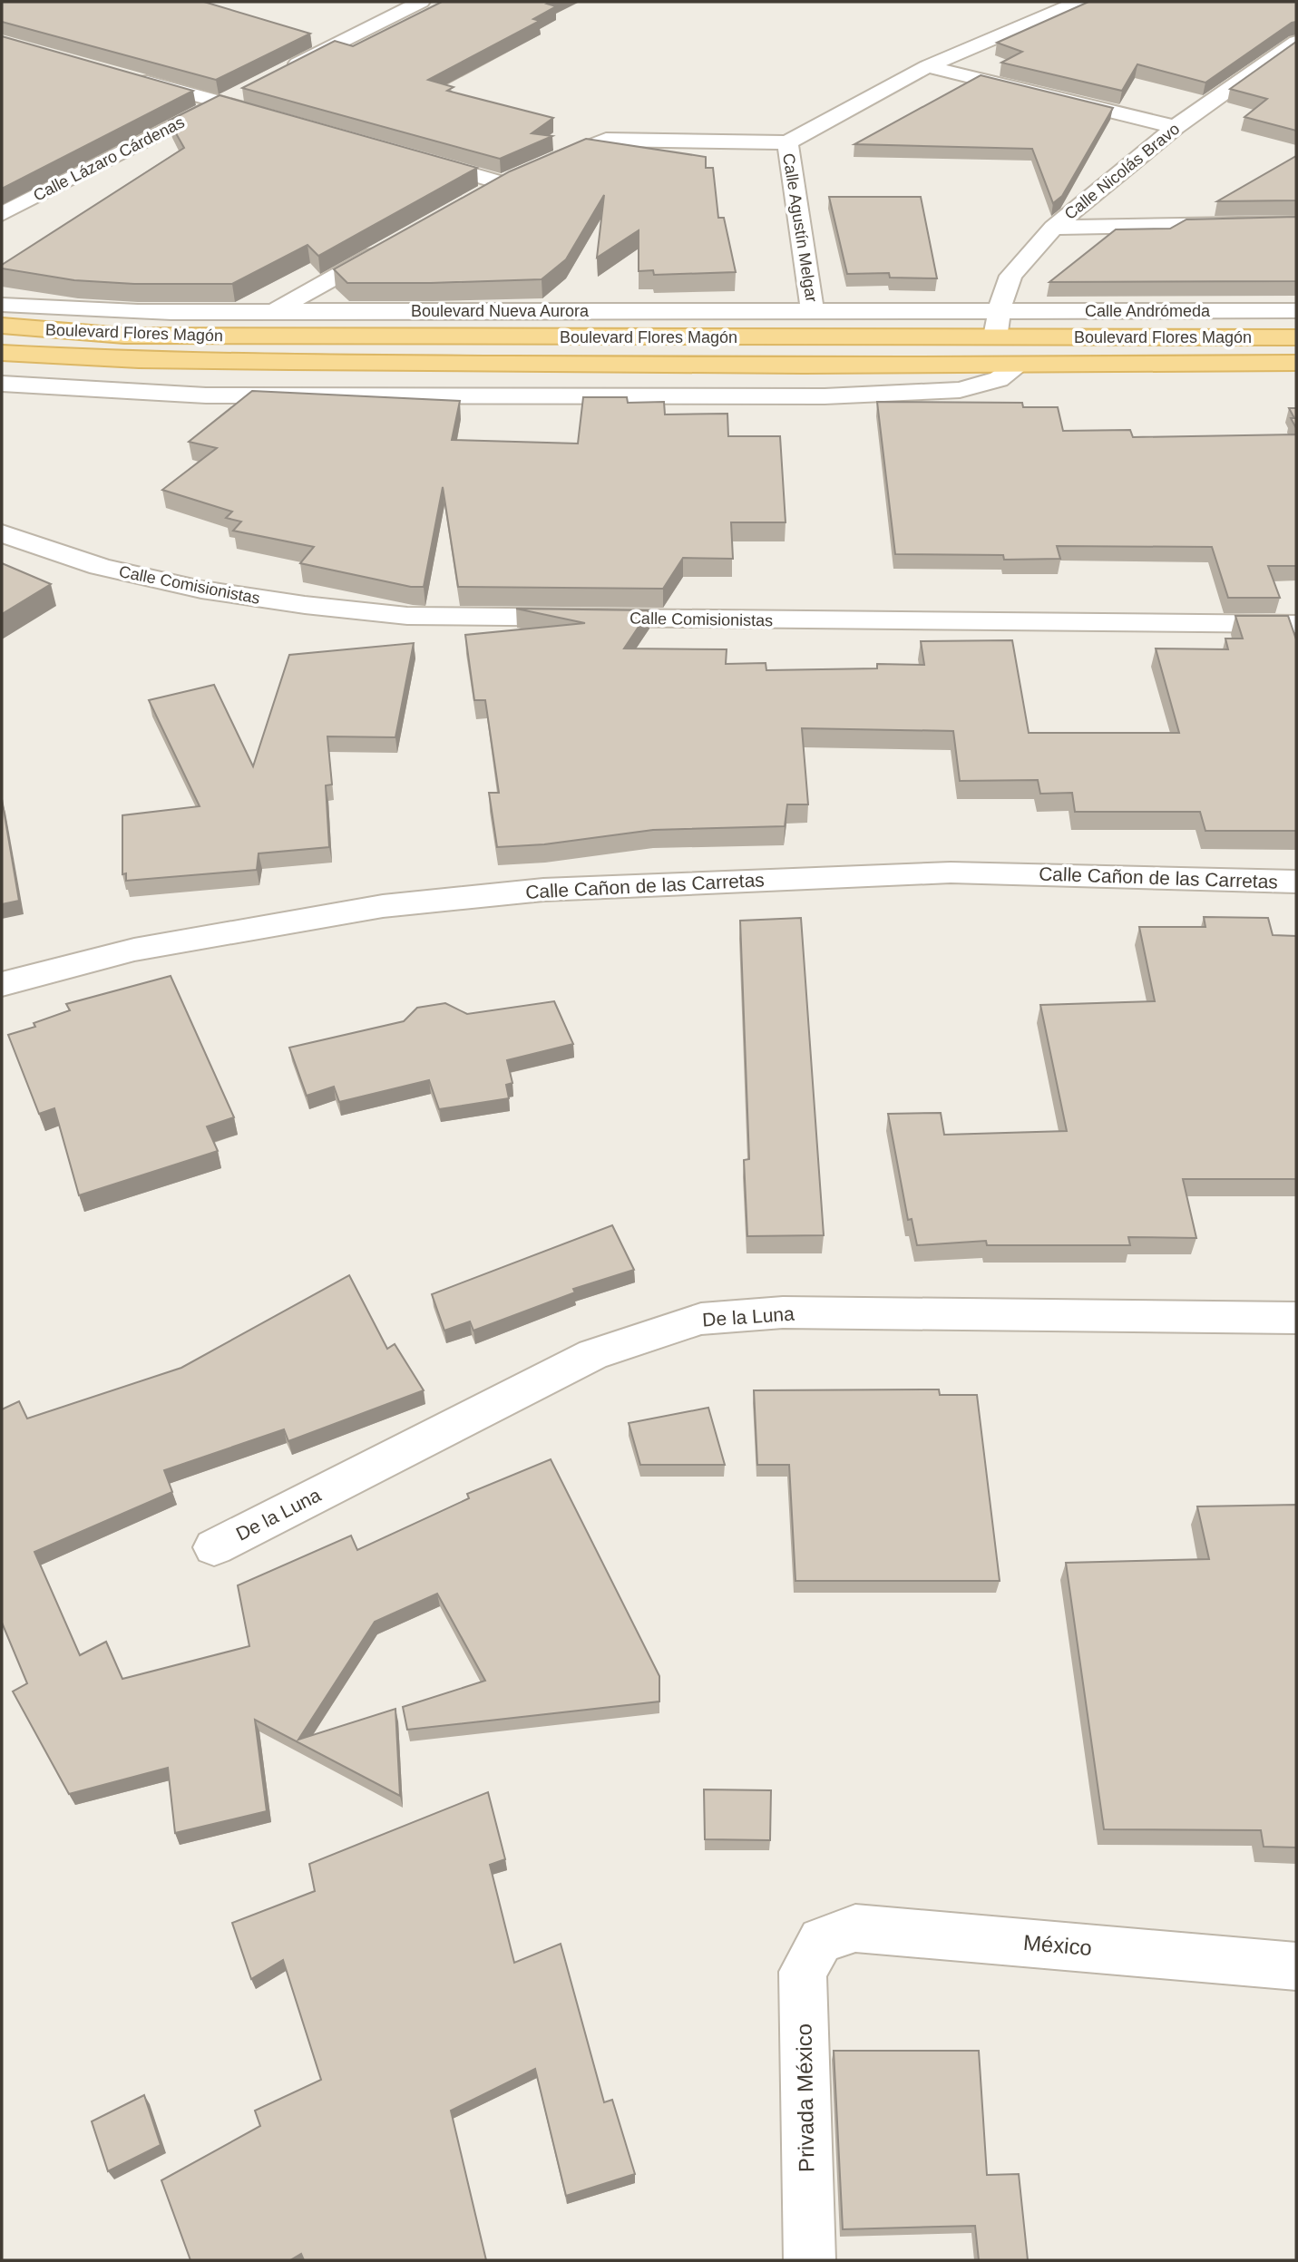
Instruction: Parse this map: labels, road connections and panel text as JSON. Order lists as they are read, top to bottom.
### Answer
{
  "streets": {
    "main road": ["Boulevard Flores Magón"],
    "street": [
      "Calle Lázaro Cárdenas",
      "Calle Nicolás Bravo",
      "Calle Agustín Melgar",
      "Boulevard Nueva Aurora",
      "Calle Andrómeda",
      "Calle Comisionistas",
      "Calle Cañon de las Carretas",
      "De la Luna",
      "México",
      "Privada México"
    ]
  },
  "crossings": [
    ["Calle Nicolás Bravo", "Boulevard Nueva Aurora"],
    ["Calle Nicolás Bravo", "Calle Andrómeda"],
    ["Calle Nicolás Bravo", "Boulevard Flores Magón"],
    ["Calle Agustín Melgar", "Boulevard Nueva Aurora"],
    ["Boulevard Nueva Aurora", "Calle Andrómeda"],
    ["México", "Privada México"]
  ]
}
